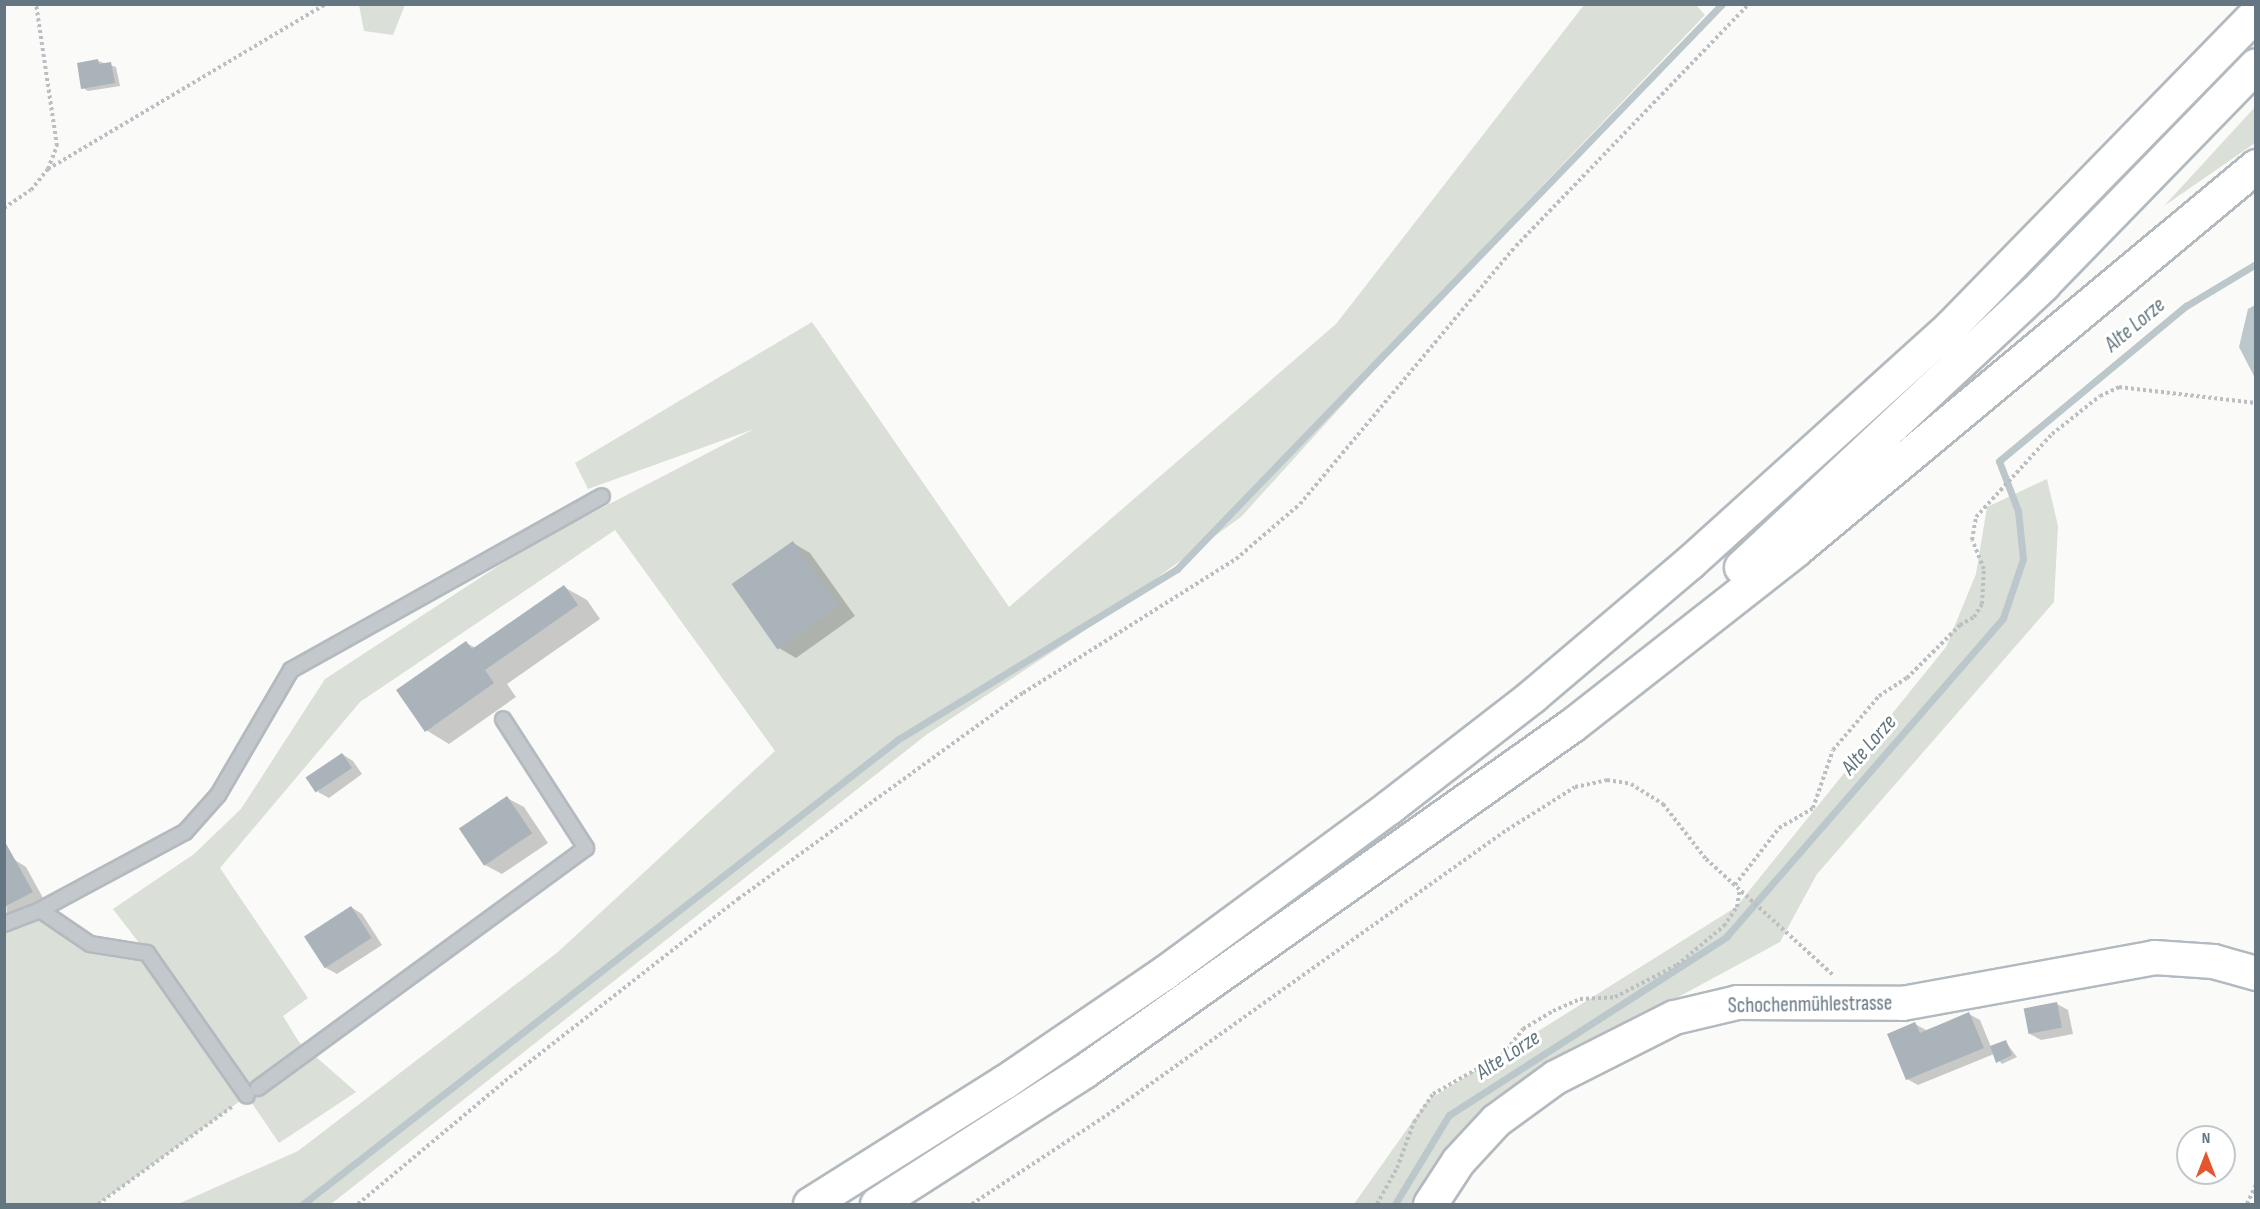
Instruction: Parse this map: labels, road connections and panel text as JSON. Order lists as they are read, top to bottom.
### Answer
{
  "streets": {
    "main road": ["Schochenmühlestrasse"]
  },
  "water": ["Alte Lorze"],
  "north": "top"
}
